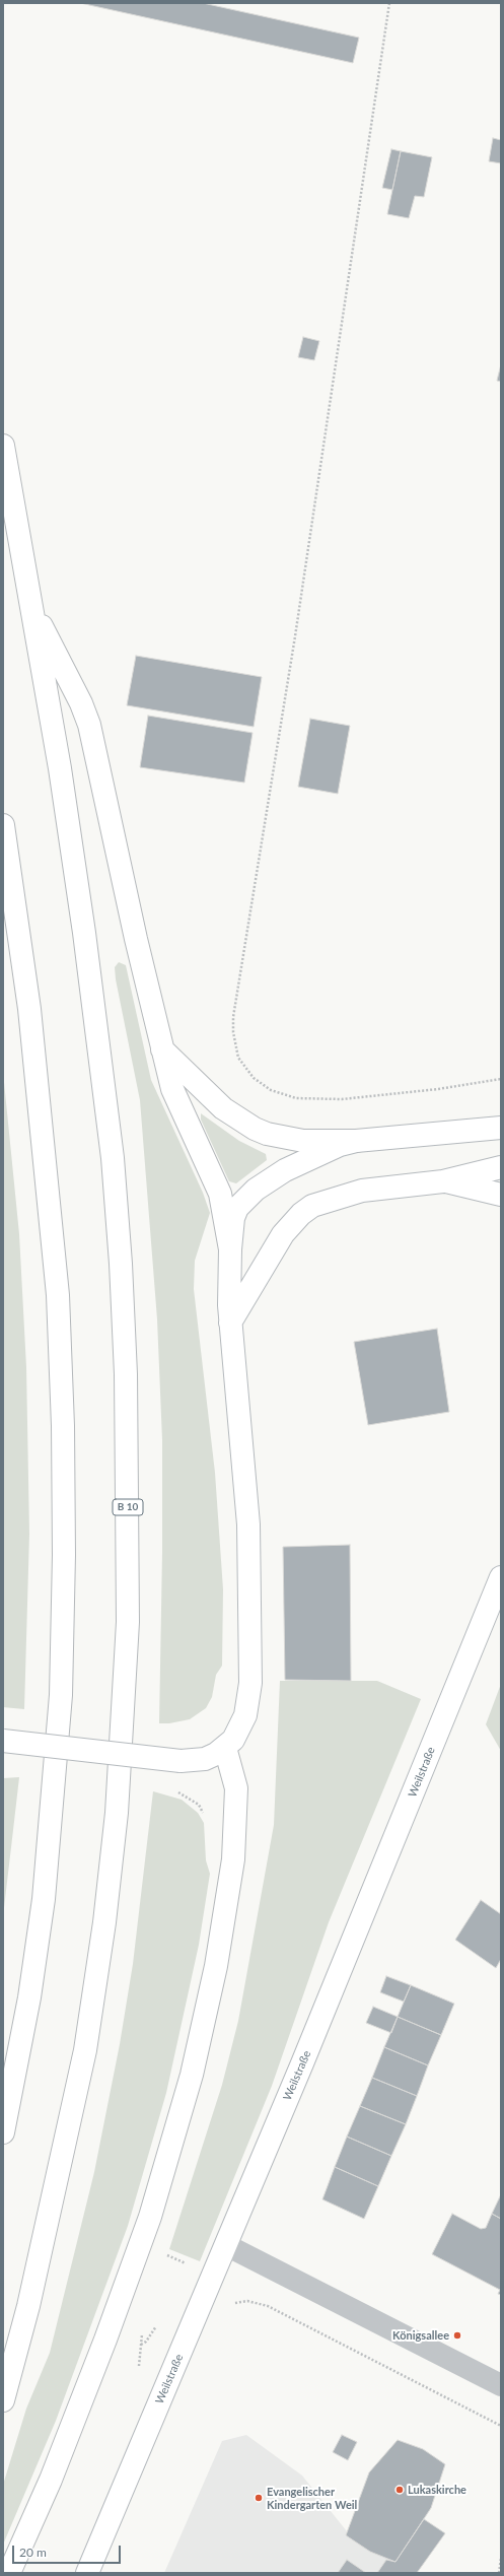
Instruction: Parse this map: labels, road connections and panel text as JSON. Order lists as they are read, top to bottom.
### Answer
{
  "streets": {
    "main road": ["B 10", "Weilstraße"]
  },
  "places": ["Königsallee", "Lukaskirche", "Evangelischer Kindergarten Weil"],
  "scale_bar": "20 m"
}
